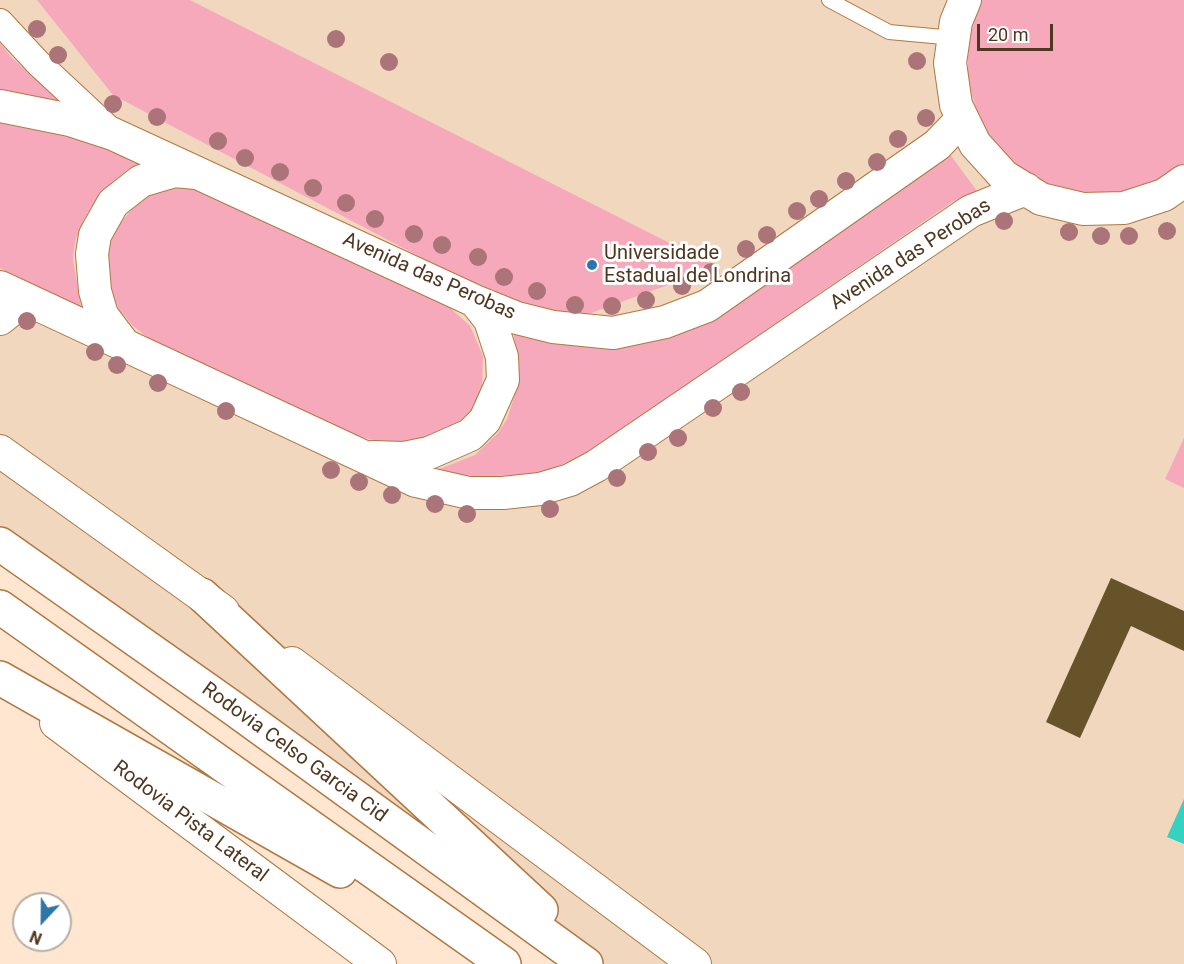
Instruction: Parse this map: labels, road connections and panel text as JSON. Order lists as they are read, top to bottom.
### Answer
{
  "streets": {
    "highway": ["Rodovia Celso Garcia Cid"],
    "street": ["Avenida das Perobas", "Rodovia Pista Lateral"]
  },
  "places": ["Universidade Estadual de Londrina"],
  "scale_bar": "20 m",
  "north": "bottom"
}
